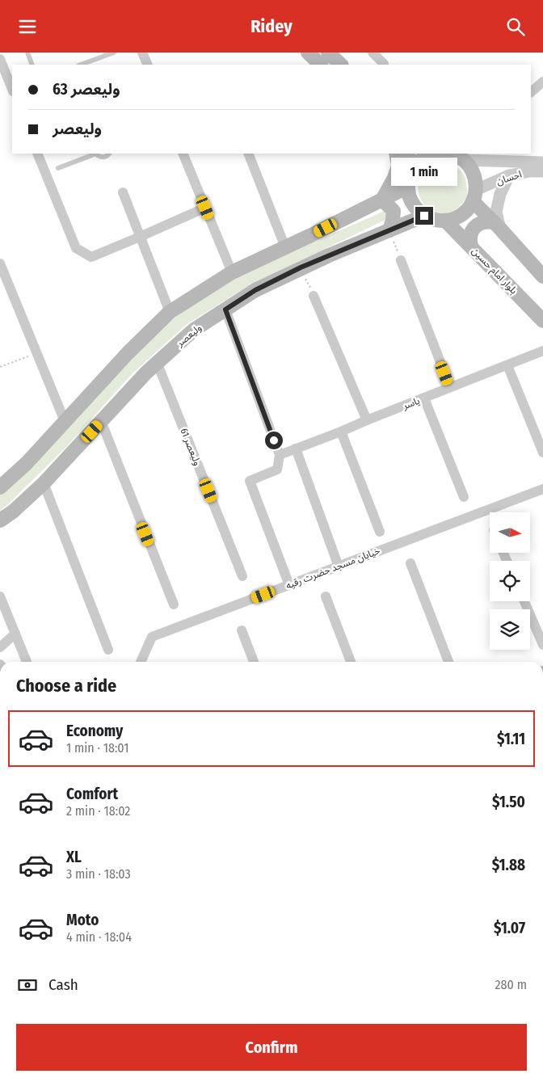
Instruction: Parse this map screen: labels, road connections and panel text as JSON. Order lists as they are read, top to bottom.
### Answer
{
  "streets": {
    "main road": ["بلوار امام حسین", "ولیعصر"],
    "street": [
      "احسان",
      "یاسر",
      "ولیعصر 61",
      "خیابان مسجد حضرت رقیه"
    ]
  },
  "crossings": [
    ["ولیعصر", "ولیعصر 61"]
  ],
  "north": "right",
  "page": {
    "header": "Ridey",
    "banner": ["ولیعصر 63", "ولیعصر"],
    "bubble": "1 min",
    "heading": "Choose a ride",
    "list": [
      {
        "name": "Economy",
        "note": "1 min · 18:01",
        "value": "$1.11"
      },
      {
        "name": "Comfort",
        "note": "2 min · 18:02",
        "value": "$1.50"
      },
      {
        "name": "XL",
        "note": "3 min · 18:03",
        "value": "$1.88"
      },
      {
        "name": "Moto",
        "note": "4 min · 18:04",
        "value": "$1.07"
      }
    ],
    "pay": ["Cash", "280 m"],
    "buttons": "Confirm"
  }
}
